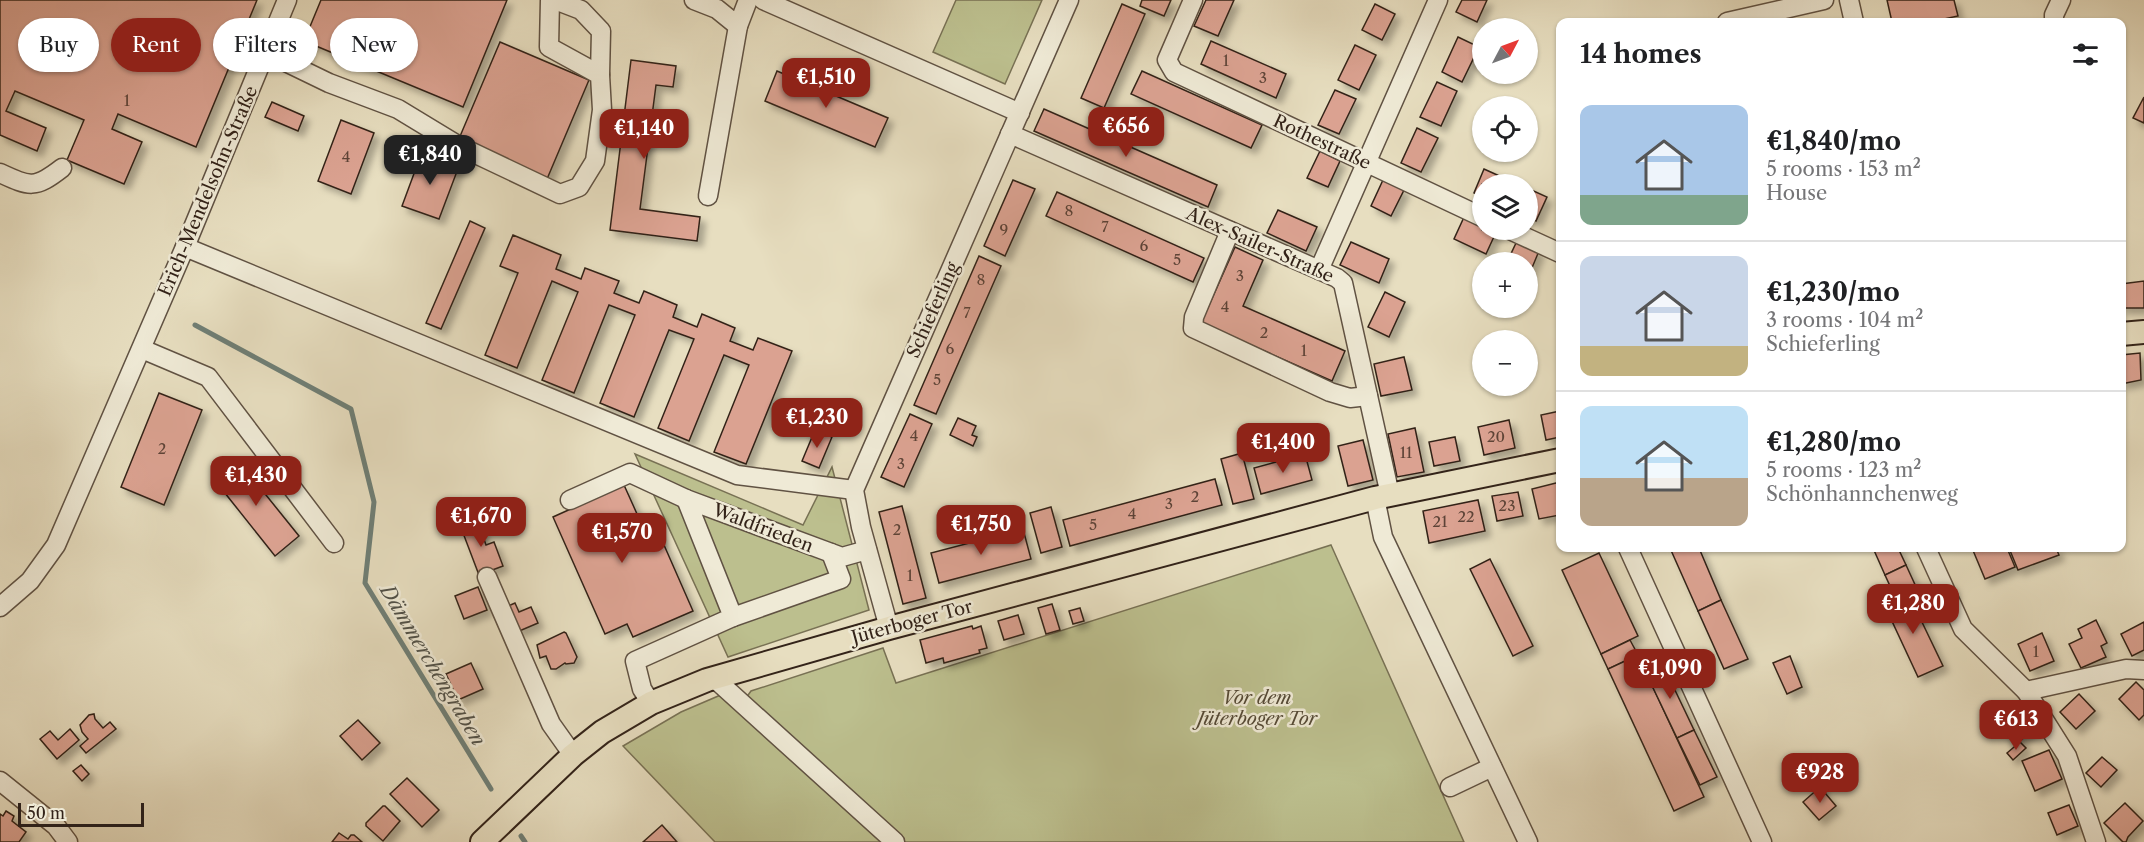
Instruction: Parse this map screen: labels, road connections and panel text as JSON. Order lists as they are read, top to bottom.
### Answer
{
  "streets": {
    "main road": ["Jüterboger Tor"],
    "street": [
      "Rothestraße",
      "Erich-Mendelsohn-Straße",
      "Alex-Sailer-Straße",
      "Schieferling",
      "Waldfrieden"
    ]
  },
  "crossings": [
    ["Alex-Sailer-Straße", "Schieferling"],
    ["Alex-Sailer-Straße", "Jüterboger Tor"]
  ],
  "water": ["Dämmerchengraben"],
  "parks": ["Vor dem Jüterboger Tor"],
  "house_numbers": [
    "1",
    "3",
    "1",
    "4",
    "8",
    "7",
    "9",
    "6",
    "5",
    "3",
    "8",
    "4",
    "7",
    "2",
    "6",
    "1",
    "5",
    "4",
    "20",
    "2",
    "11",
    "3",
    "2",
    "3",
    "23",
    "4",
    "22",
    "21",
    "5",
    "2",
    "1",
    "1"
  ],
  "scale_bar": "50 m",
  "north": "top right",
  "page": {
    "map_buttons": ["+", "−"],
    "chip": [
      "Buy",
      "Rent",
      "Filters",
      "New"
    ],
    "heading": "14 homes",
    "price": [
      "€1,510",
      "€656",
      "€1,140",
      "€1,840",
      "€1,230",
      "€1,400",
      "€1,430",
      "€1,670",
      "€1,750",
      "€1,570",
      "€1,280",
      "€1,090",
      "€613",
      "€928"
    ],
    "list": [
      {
        "name": "€1,840/mo",
        "note": "5 rooms · 153 m² · House"
      },
      {
        "name": "€1,230/mo",
        "note": "3 rooms · 104 m² · Schieferling"
      },
      {
        "name": "€1,280/mo",
        "note": "5 rooms · 123 m² · Schönhannchenweg"
      }
    ],
    "scale": "50 m"
  }
}
